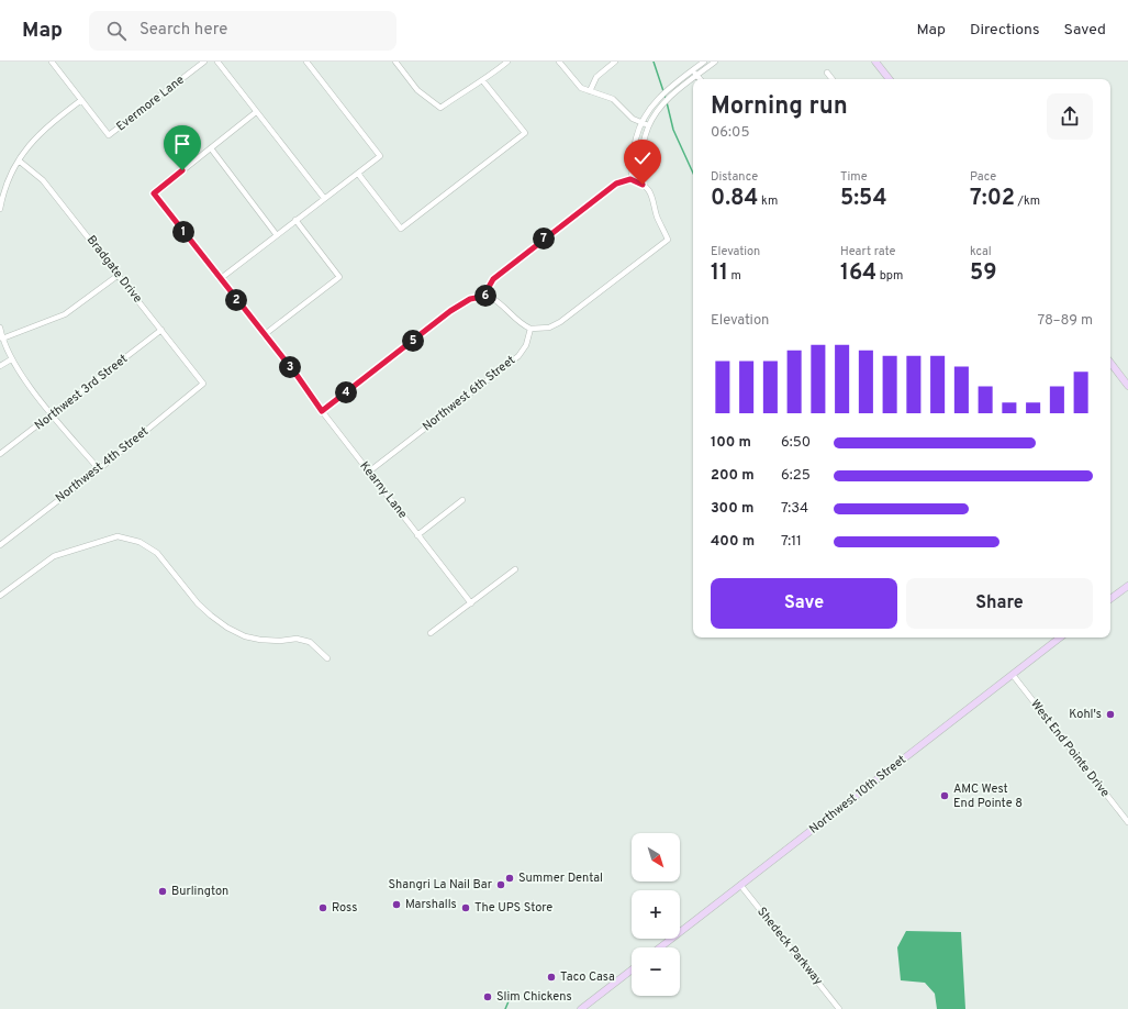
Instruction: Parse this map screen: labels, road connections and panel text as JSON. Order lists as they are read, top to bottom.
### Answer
{
  "streets": {
    "main road": ["Northwest 10th Street"],
    "street": [
      "Evermore Lane",
      "Bradgate Drive",
      "Northwest 3rd Street",
      "Northwest 6th Street",
      "Northwest 4th Street",
      "Kearny Lane",
      "West End Pointe Drive",
      "Shedeck Parkway"
    ]
  },
  "crossings": [
    ["Bradgate Drive", "Northwest 3rd Street"],
    ["Bradgate Drive", "Northwest 4th Street"],
    ["Northwest 6th Street", "Kearny Lane"],
    ["West End Pointe Drive", "Northwest 10th Street"],
    ["Northwest 10th Street", "Shedeck Parkway"]
  ],
  "places": [
    "Kohl's",
    "AMC West End Pointe 8",
    "Summer Dental",
    "Shangri La Nail Bar",
    "Burlington",
    "Marshalls",
    "Ross",
    "The UPS Store",
    "Taco Casa",
    "Slim Chickens"
  ],
  "north": "bottom right",
  "page": {
    "header": "Map",
    "search": "Search here",
    "nav": ["Map", "Directions", "Saved"],
    "heading": ["Morning run", "06:05"],
    "stats": [
      ["Distance", "0.84 km"],
      ["Time", "5:54"],
      ["Pace", "7:02 /km"],
      ["Elevation", "11 m"],
      ["Heart rate", "164 bpm"],
      ["kcal", "59"]
    ],
    "pins": [
      "1",
      "7",
      "6",
      "2",
      "5",
      "3",
      "4"
    ],
    "chart": ["Elevation", "78–89 m"],
    "list": [
      {
        "name": "100 m",
        "note": "6:50"
      },
      {
        "name": "200 m",
        "note": "6:25"
      },
      {
        "name": "300 m",
        "note": "7:34"
      },
      {
        "name": "400 m",
        "note": "7:11"
      }
    ],
    "buttons": ["Save", "Share"],
    "map_buttons": ["+", "−"]
  }
}
